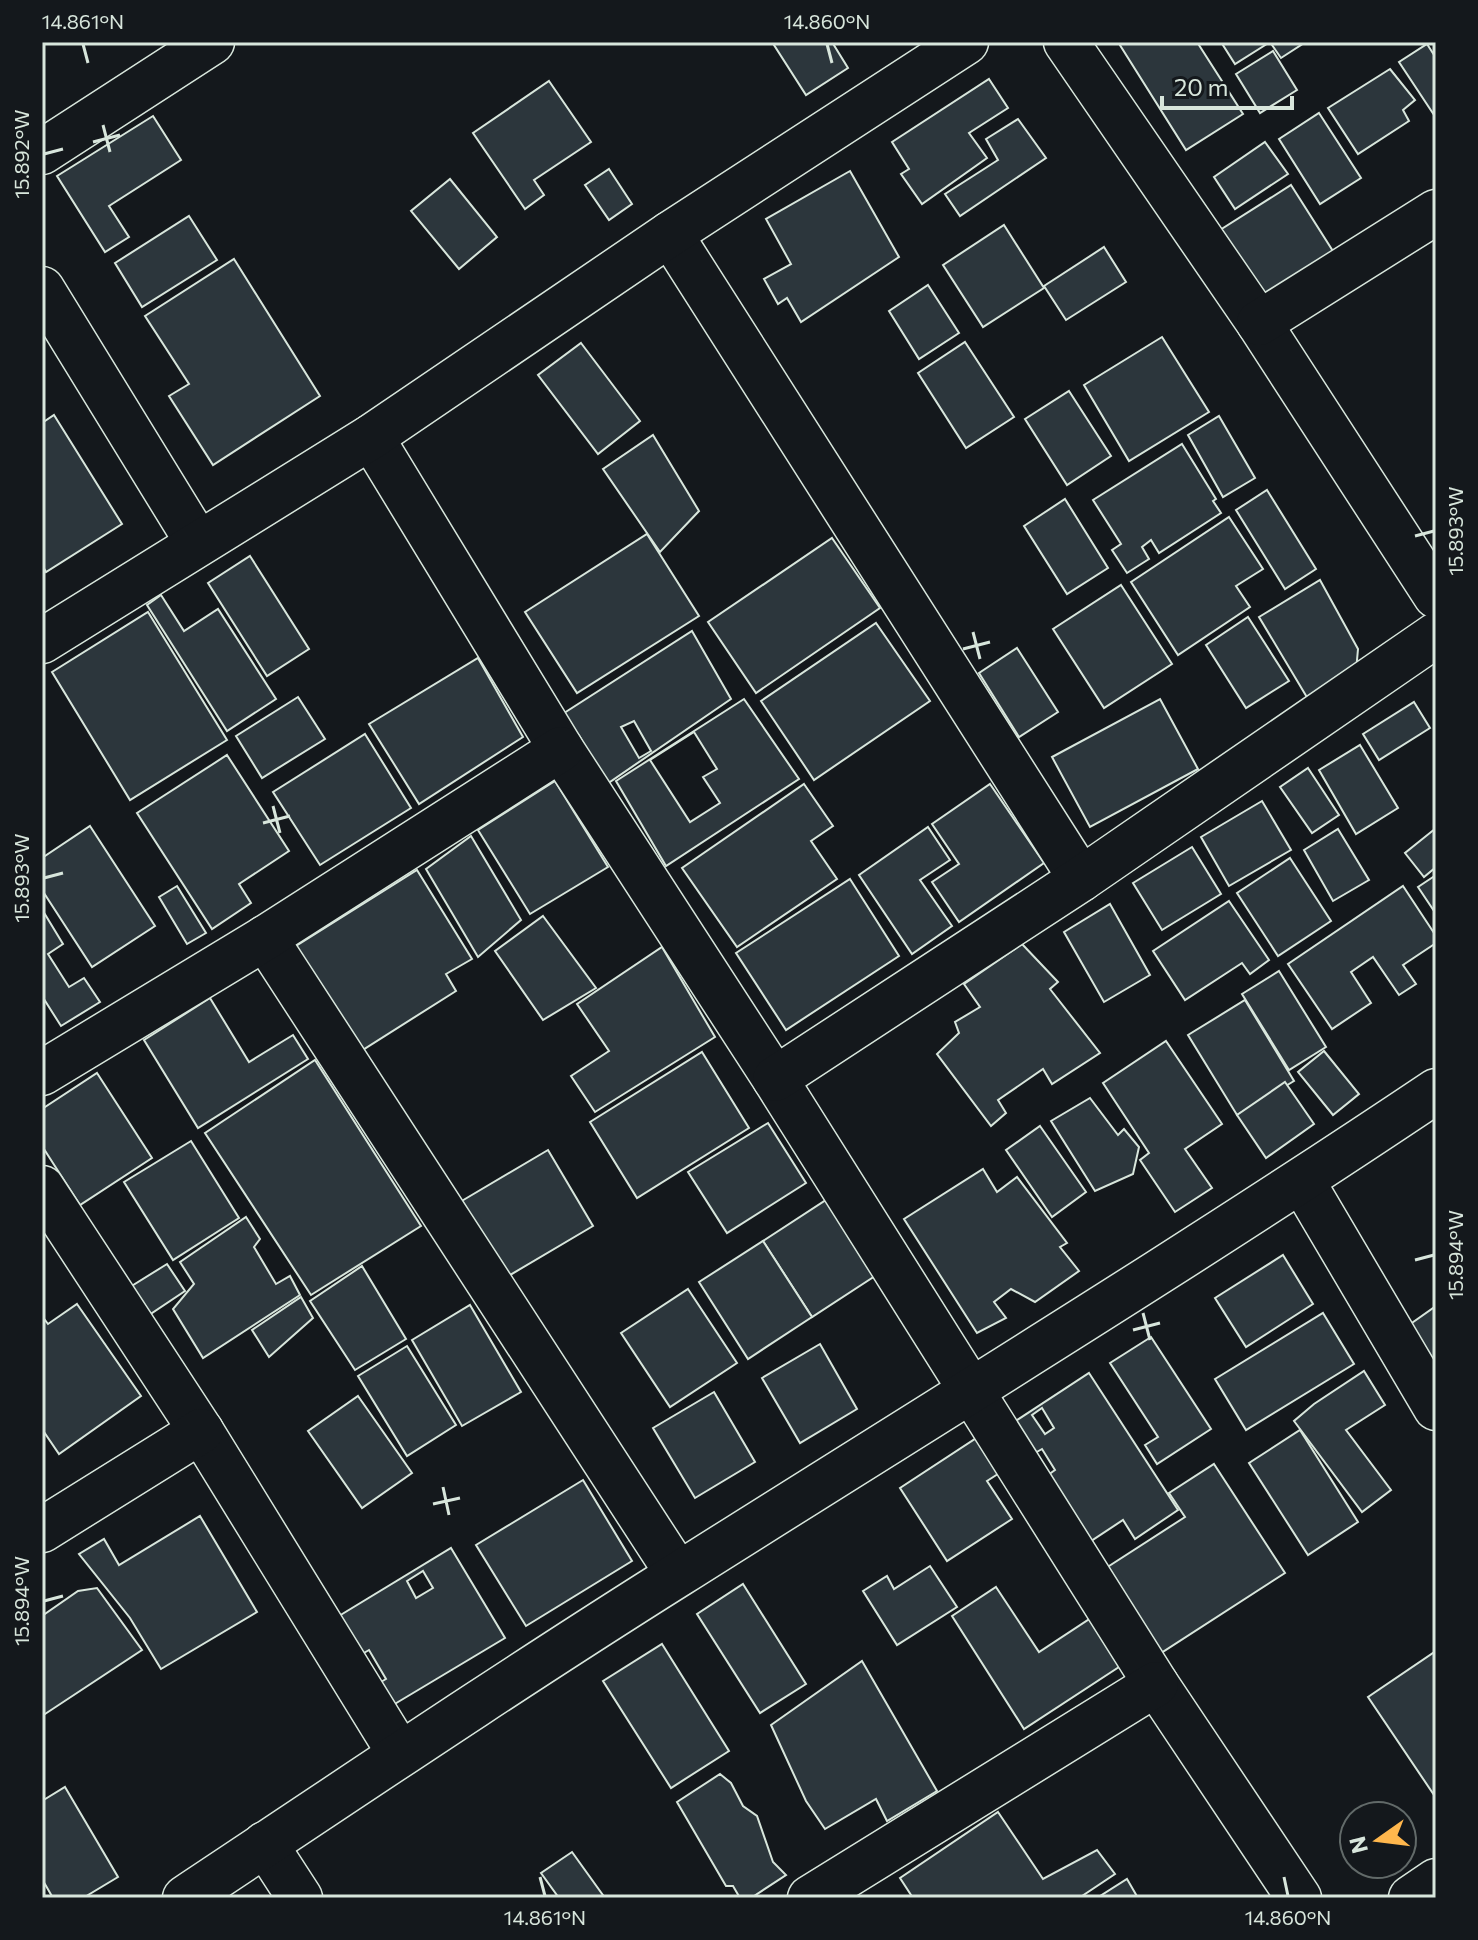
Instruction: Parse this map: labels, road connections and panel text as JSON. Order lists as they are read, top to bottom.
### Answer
{
  "scale_bar": "20 m",
  "north": "left",
  "coordinates": [
    "14.861°N",
    "14.860°N",
    "15.892°W",
    "15.893°W",
    "15.894°W"
  ]
}
